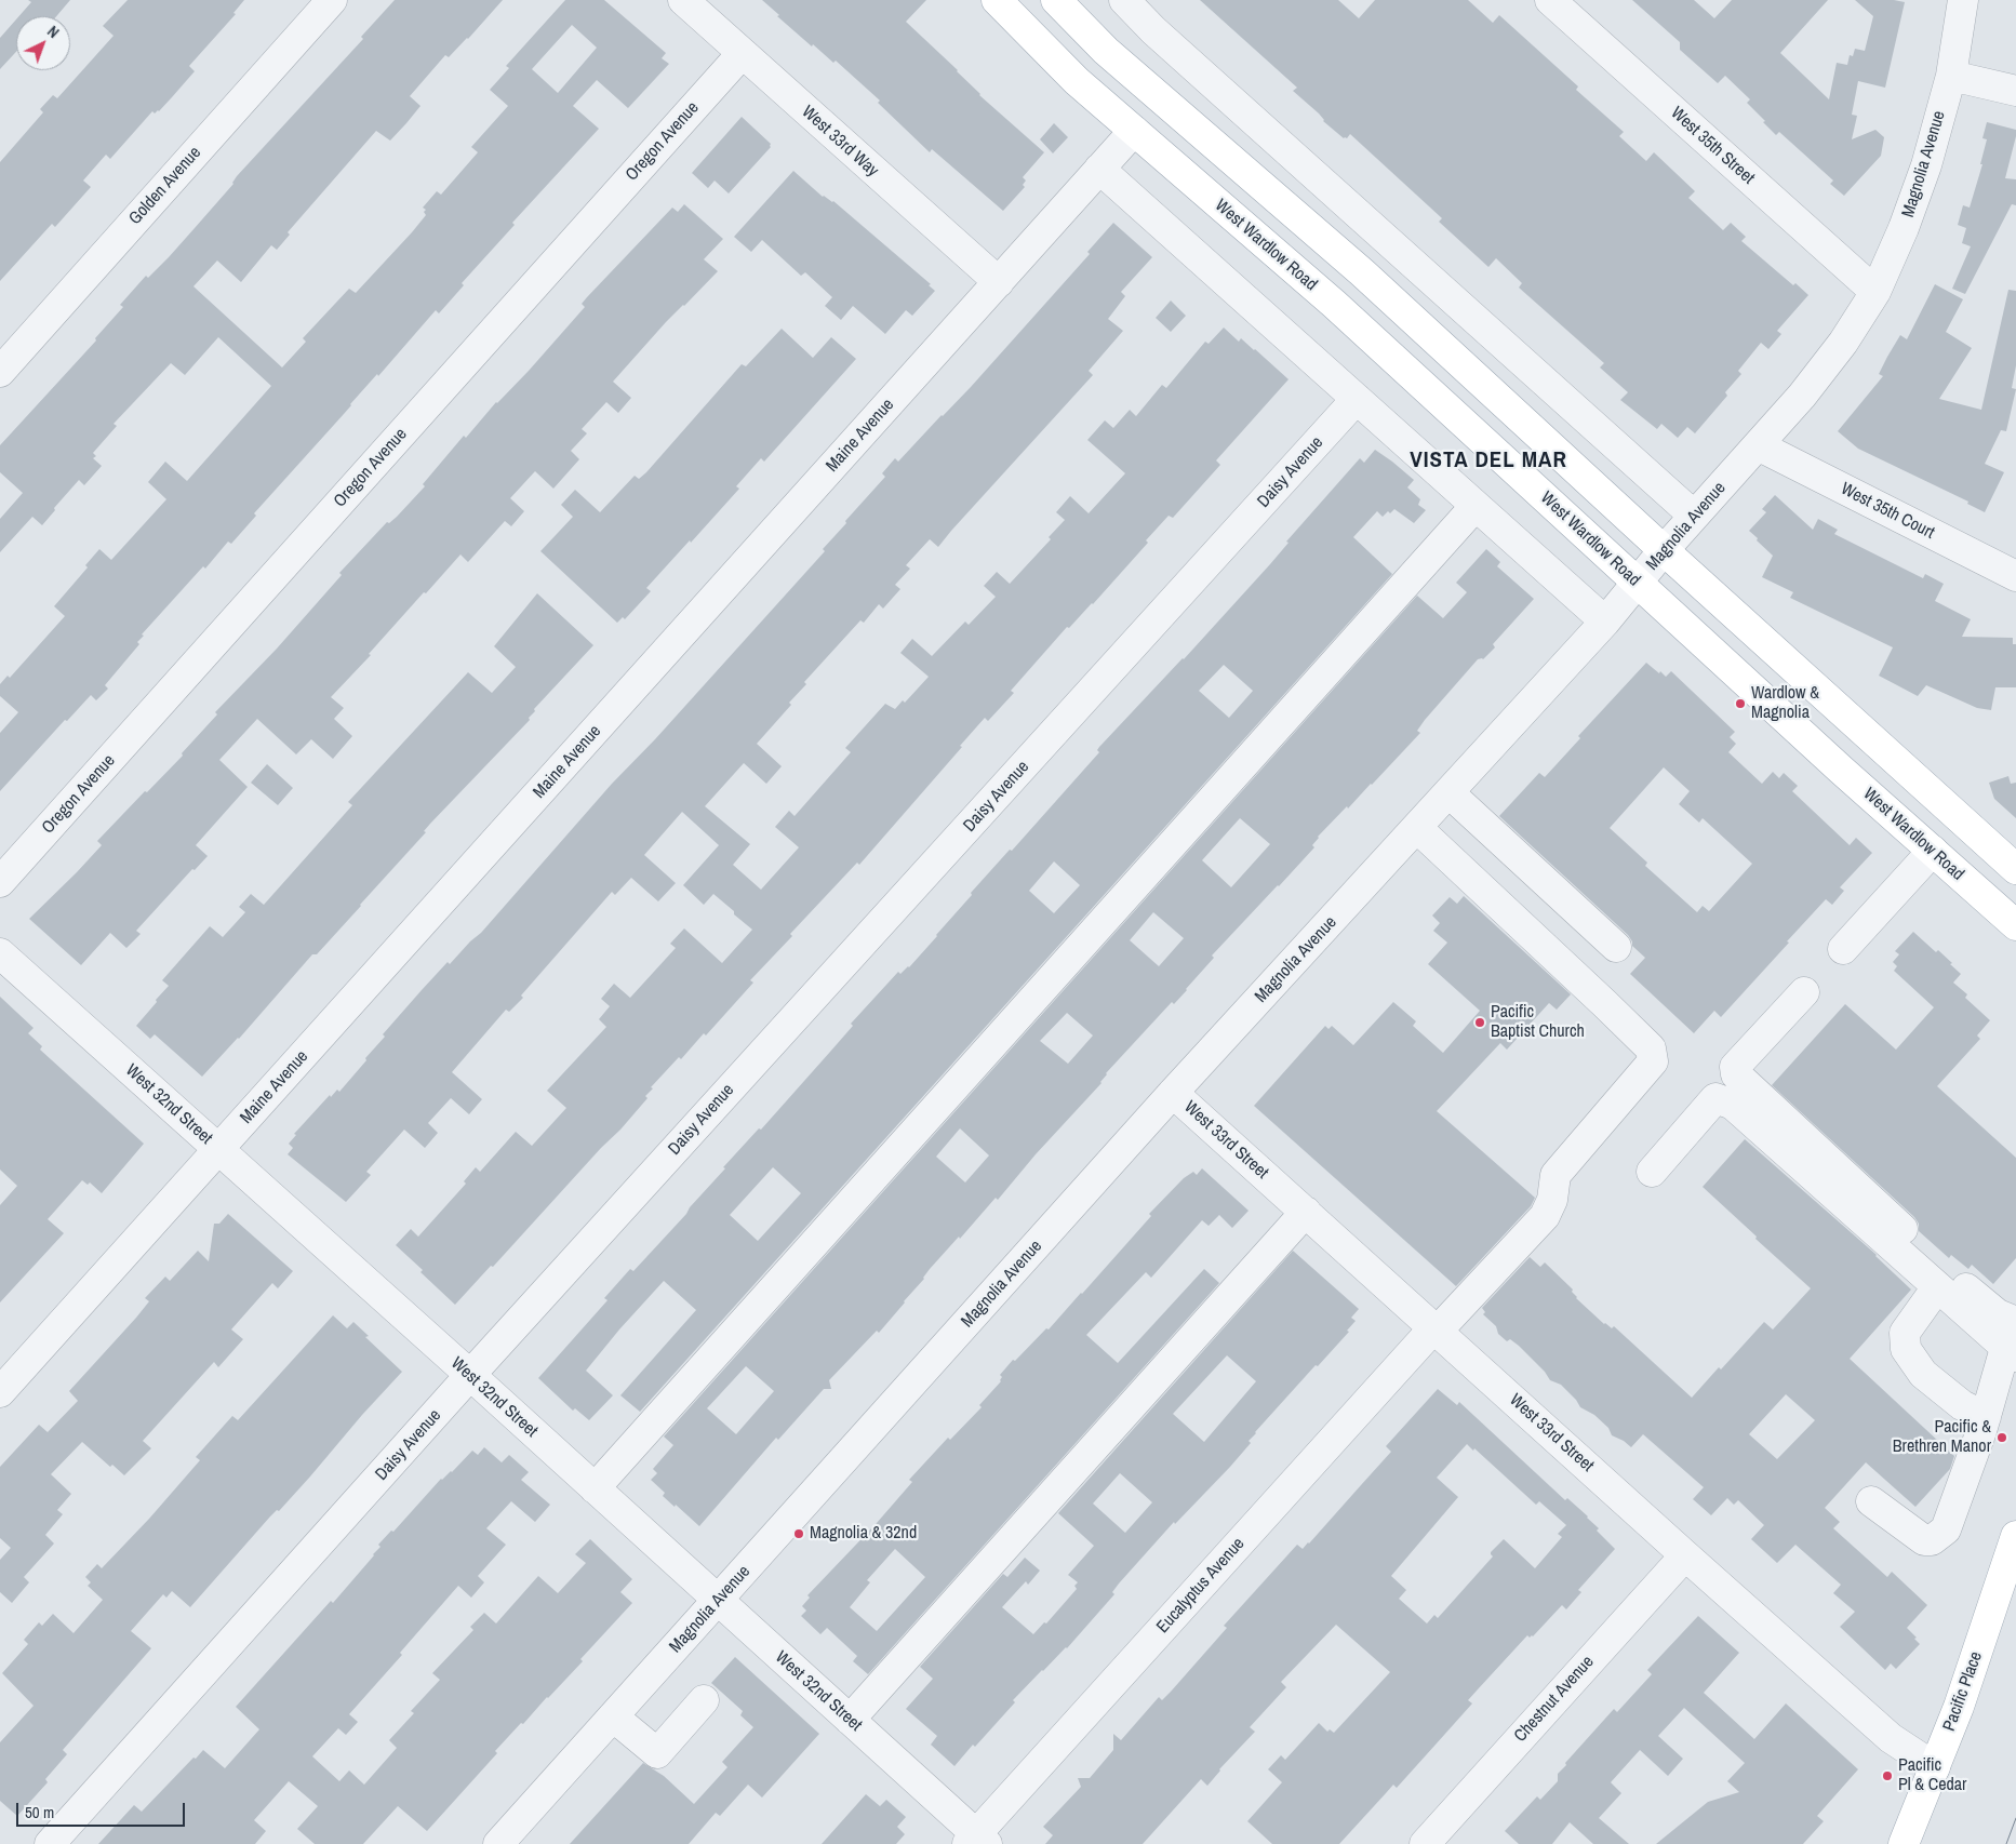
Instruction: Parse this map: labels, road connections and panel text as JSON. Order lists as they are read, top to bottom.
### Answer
{
  "streets": {
    "main road": ["West Wardlow Road", "Pacific Place"],
    "street": [
      "Oregon Avenue",
      "West 33rd Way",
      "West 35th Street",
      "Magnolia Avenue",
      "Golden Avenue",
      "Maine Avenue",
      "Daisy Avenue",
      "West 35th Court",
      "West 32nd Street",
      "West 33rd Street",
      "Eucalyptus Avenue",
      "Chestnut Avenue"
    ]
  },
  "crossings": [
    ["Oregon Avenue", "West 33rd Way"],
    ["West 33rd Way", "Maine Avenue"],
    ["West 35th Street", "Magnolia Avenue"],
    ["Magnolia Avenue", "West Wardlow Road"],
    ["Magnolia Avenue", "West 35th Court"],
    ["Magnolia Avenue", "West 32nd Street"],
    ["Magnolia Avenue", "West 33rd Street"],
    ["Magnolia Avenue", "Eucalyptus Avenue"],
    ["West Wardlow Road", "Maine Avenue"],
    ["Maine Avenue", "West 32nd Street"],
    ["Daisy Avenue", "West 32nd Street"],
    ["West 32nd Street", "Eucalyptus Avenue"],
    ["West 33rd Street", "Eucalyptus Avenue"],
    ["West 33rd Street", "Pacific Place"],
    ["West 33rd Street", "Chestnut Avenue"]
  ],
  "districts": ["VISTA DEL MAR"],
  "places": [
    "Wardlow & Magnolia",
    "Pacific Baptist Church",
    "Pacific & Brethren Manor",
    "Magnolia & 32nd",
    "Pacific Pl & Cedar"
  ],
  "scale_bar": "50 m",
  "north": "top right"
}
